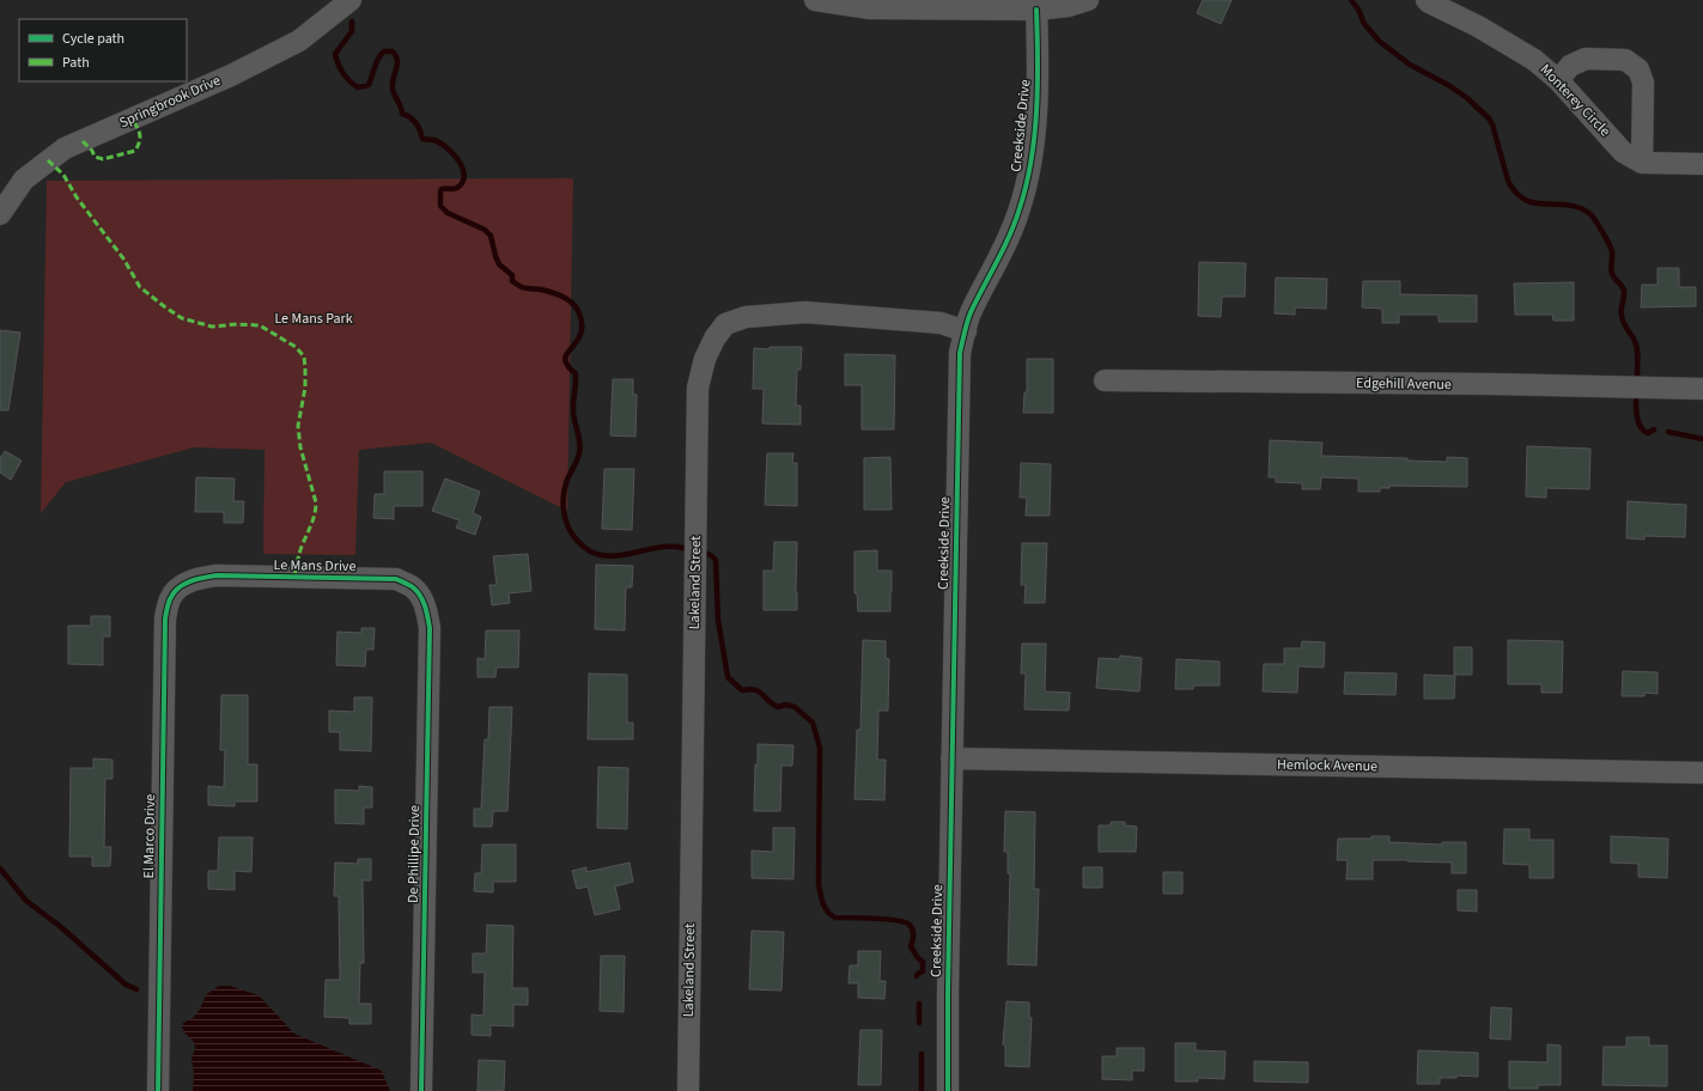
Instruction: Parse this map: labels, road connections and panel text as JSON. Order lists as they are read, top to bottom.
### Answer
{
  "streets": {
    "street": [
      "Monterey Circle",
      "Springbrook Drive",
      "Creekside Drive",
      "Edgehill Avenue",
      "Le Mans Drive",
      "Lakeland Street",
      "Hemlock Avenue",
      "El Marco Drive",
      "De Phillipe Drive"
    ]
  },
  "crossings": [
    ["Creekside Drive", "Lakeland Street"],
    ["Creekside Drive", "Hemlock Avenue"],
    ["Le Mans Drive", "El Marco Drive"],
    ["Le Mans Drive", "De Phillipe Drive"]
  ],
  "parks": ["Le Mans Park"],
  "legend": ["Cycle path", "Path"]
}
